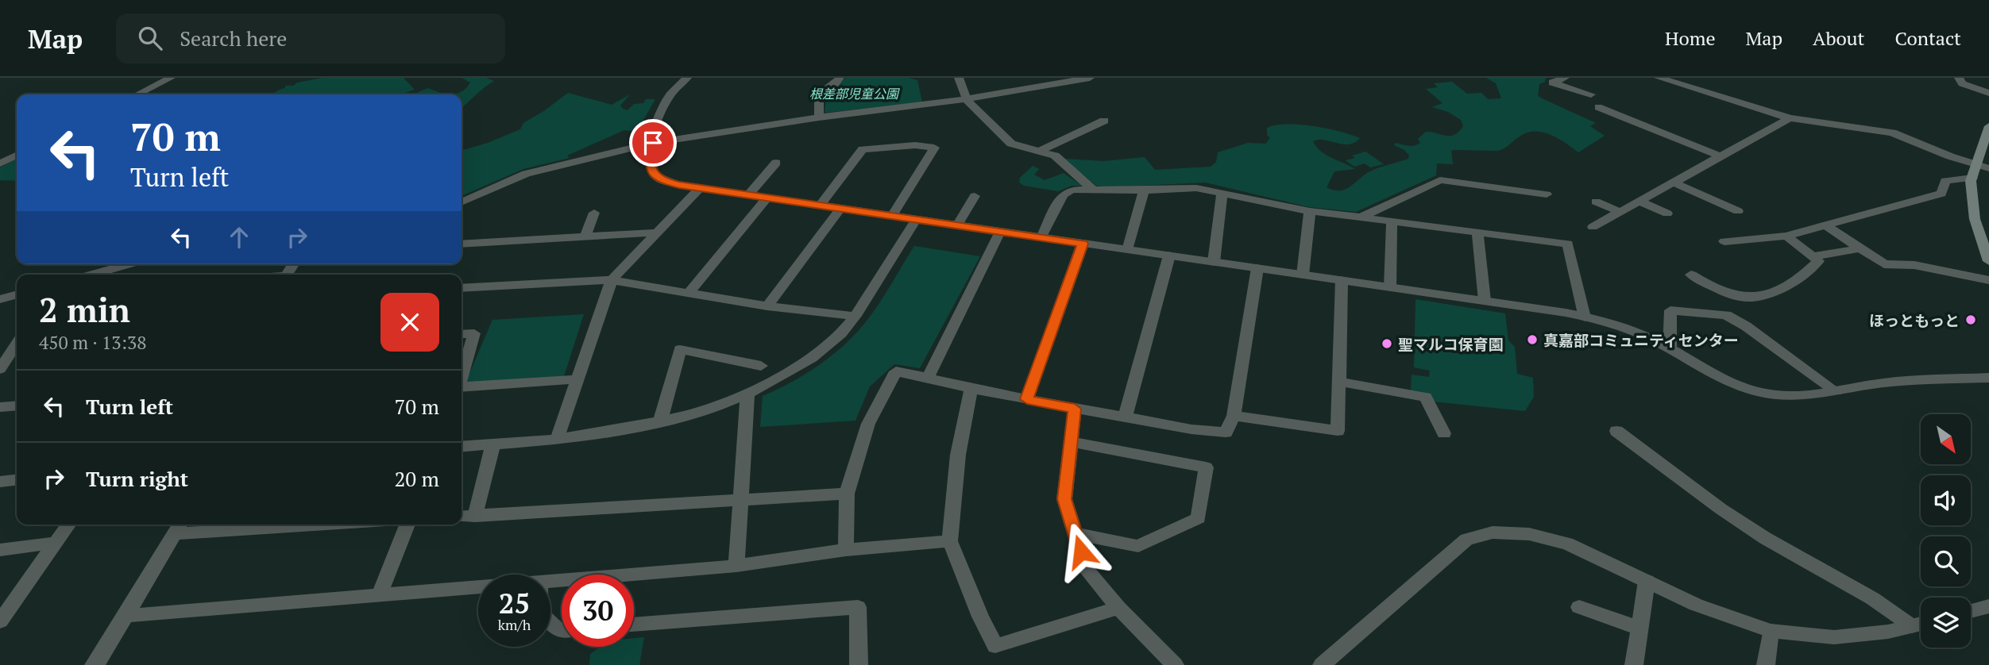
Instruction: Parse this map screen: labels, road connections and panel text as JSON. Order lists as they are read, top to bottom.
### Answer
{
  "parks": ["根差部児童公園"],
  "places": ["ほっともっと", "真嘉部コミュニティセンター", "聖マルコ保育園"],
  "north": "bottom right",
  "page": {
    "header": "Map",
    "search": "Search here",
    "nav": [
      "Home",
      "Map",
      "About",
      "Contact"
    ],
    "turn": ["70 m", "Turn left"],
    "heading": ["2 min", "450 m · 13:38"],
    "list": [
      {
        "name": "Turn left",
        "value": "70 m"
      },
      {
        "name": "Turn right",
        "value": "20 m"
      }
    ],
    "speed": "25 km/h",
    "limit": "30"
  }
}
